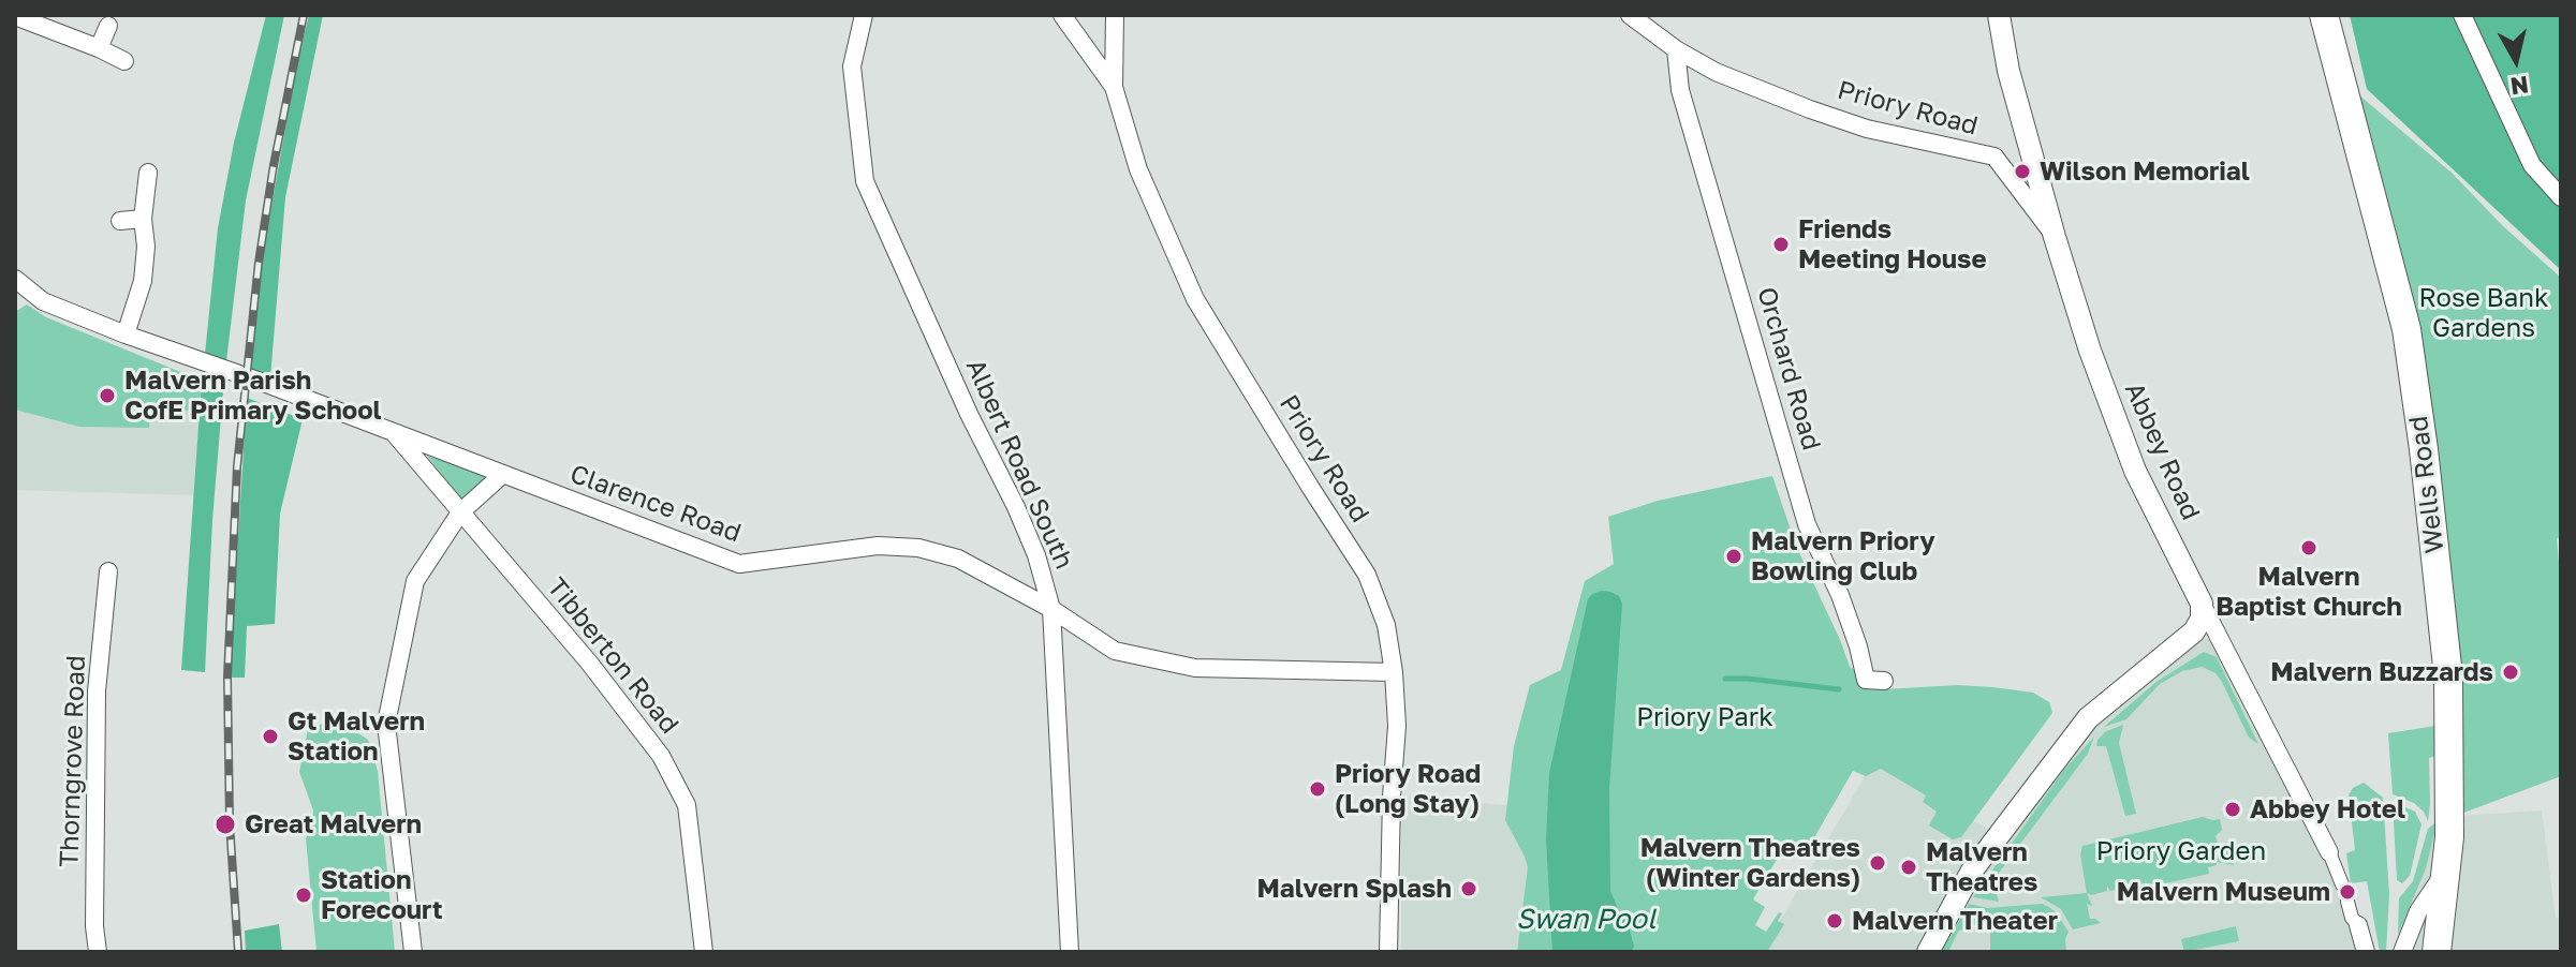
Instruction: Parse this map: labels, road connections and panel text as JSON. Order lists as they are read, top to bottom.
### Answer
{
  "streets": {
    "highway": ["Wells Road"],
    "street": [
      "Priory Road",
      "Orchard Road",
      "Abbey Road",
      "Albert Road South",
      "Clarence Road",
      "Tibberton Road",
      "Thorngrove Road"
    ]
  },
  "crossings": [
    ["Priory Road", "Orchard Road"],
    ["Priory Road", "Abbey Road"],
    ["Priory Road", "Clarence Road"],
    ["Albert Road South", "Clarence Road"],
    ["Clarence Road", "Tibberton Road"]
  ],
  "water": ["Swan Pool"],
  "parks": ["Rose Bank Gardens", "Priory Park", "Priory Garden"],
  "places": [
    "Wilson Memorial",
    "Friends Meeting House",
    "Malvern Parish CofE Primary School",
    "Malvern Baptist Church",
    "Malvern Priory Bowling Club",
    "Malvern Buzzards",
    "Gt Malvern Station",
    "Priory Road (Long Stay)",
    "Abbey Hotel",
    "Great Malvern",
    "Malvern Theatres (Winter Gardens)",
    "Malvern Theatres",
    "Malvern Splash",
    "Malvern Museum",
    "Station Forecourt",
    "Malvern Theater"
  ],
  "north": "bottom"
}
